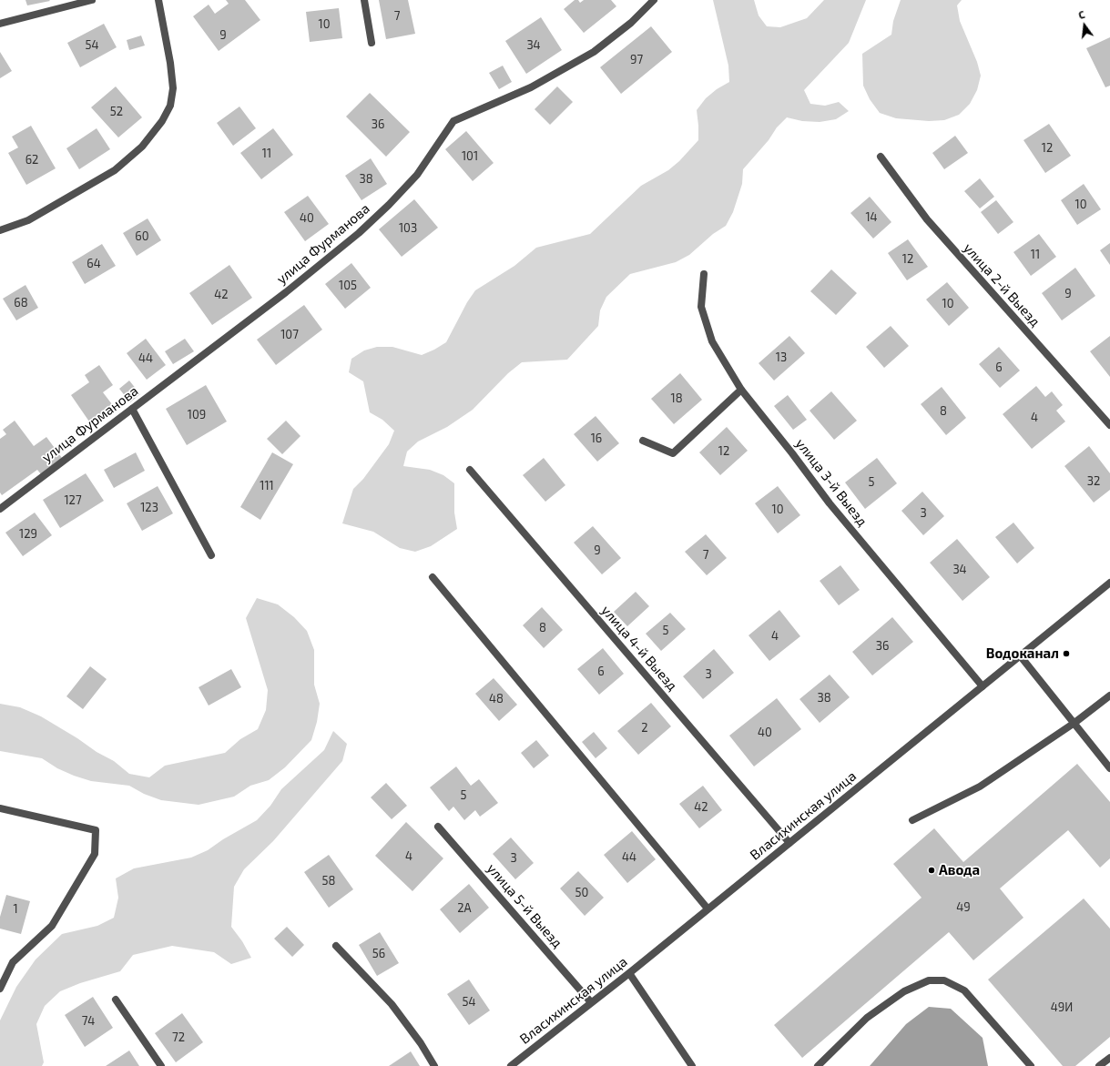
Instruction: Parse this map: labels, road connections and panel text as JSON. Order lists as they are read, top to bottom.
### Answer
{
  "streets": {
    "street": [
      "улица Фурманова",
      "улица 2-й Выезд",
      "улица 3-й Выезд",
      "улица 4-й Выезд",
      "Власихинская улица",
      "улица 5-й Выезд"
    ]
  },
  "crossings": [
    ["улица 3-й Выезд", "Власихинская улица"],
    ["улица 4-й Выезд", "Власихинская улица"],
    ["Власихинская улица", "улица 5-й Выезд"]
  ],
  "places": ["Водоканал", "Авода"],
  "house_numbers": [
    "7",
    "10",
    "9",
    "54",
    "34",
    "97",
    "52",
    "36",
    "12",
    "11",
    "101",
    "62",
    "38",
    "10",
    "14",
    "40",
    "103",
    "60",
    "11",
    "12",
    "64",
    "105",
    "9",
    "42",
    "68",
    "10",
    "107",
    "13",
    "44",
    "6",
    "18",
    "8",
    "109",
    "4",
    "16",
    "12",
    "32",
    "5",
    "111",
    "127",
    "123",
    "10",
    "3",
    "129",
    "9",
    "7",
    "34",
    "8",
    "5",
    "4",
    "36",
    "6",
    "3",
    "38",
    "48",
    "2",
    "40",
    "5",
    "42",
    "4",
    "44",
    "3",
    "58",
    "50",
    "49",
    "2А",
    "1",
    "56",
    "54",
    "49И",
    "74",
    "72"
  ],
  "north": "top"
}
